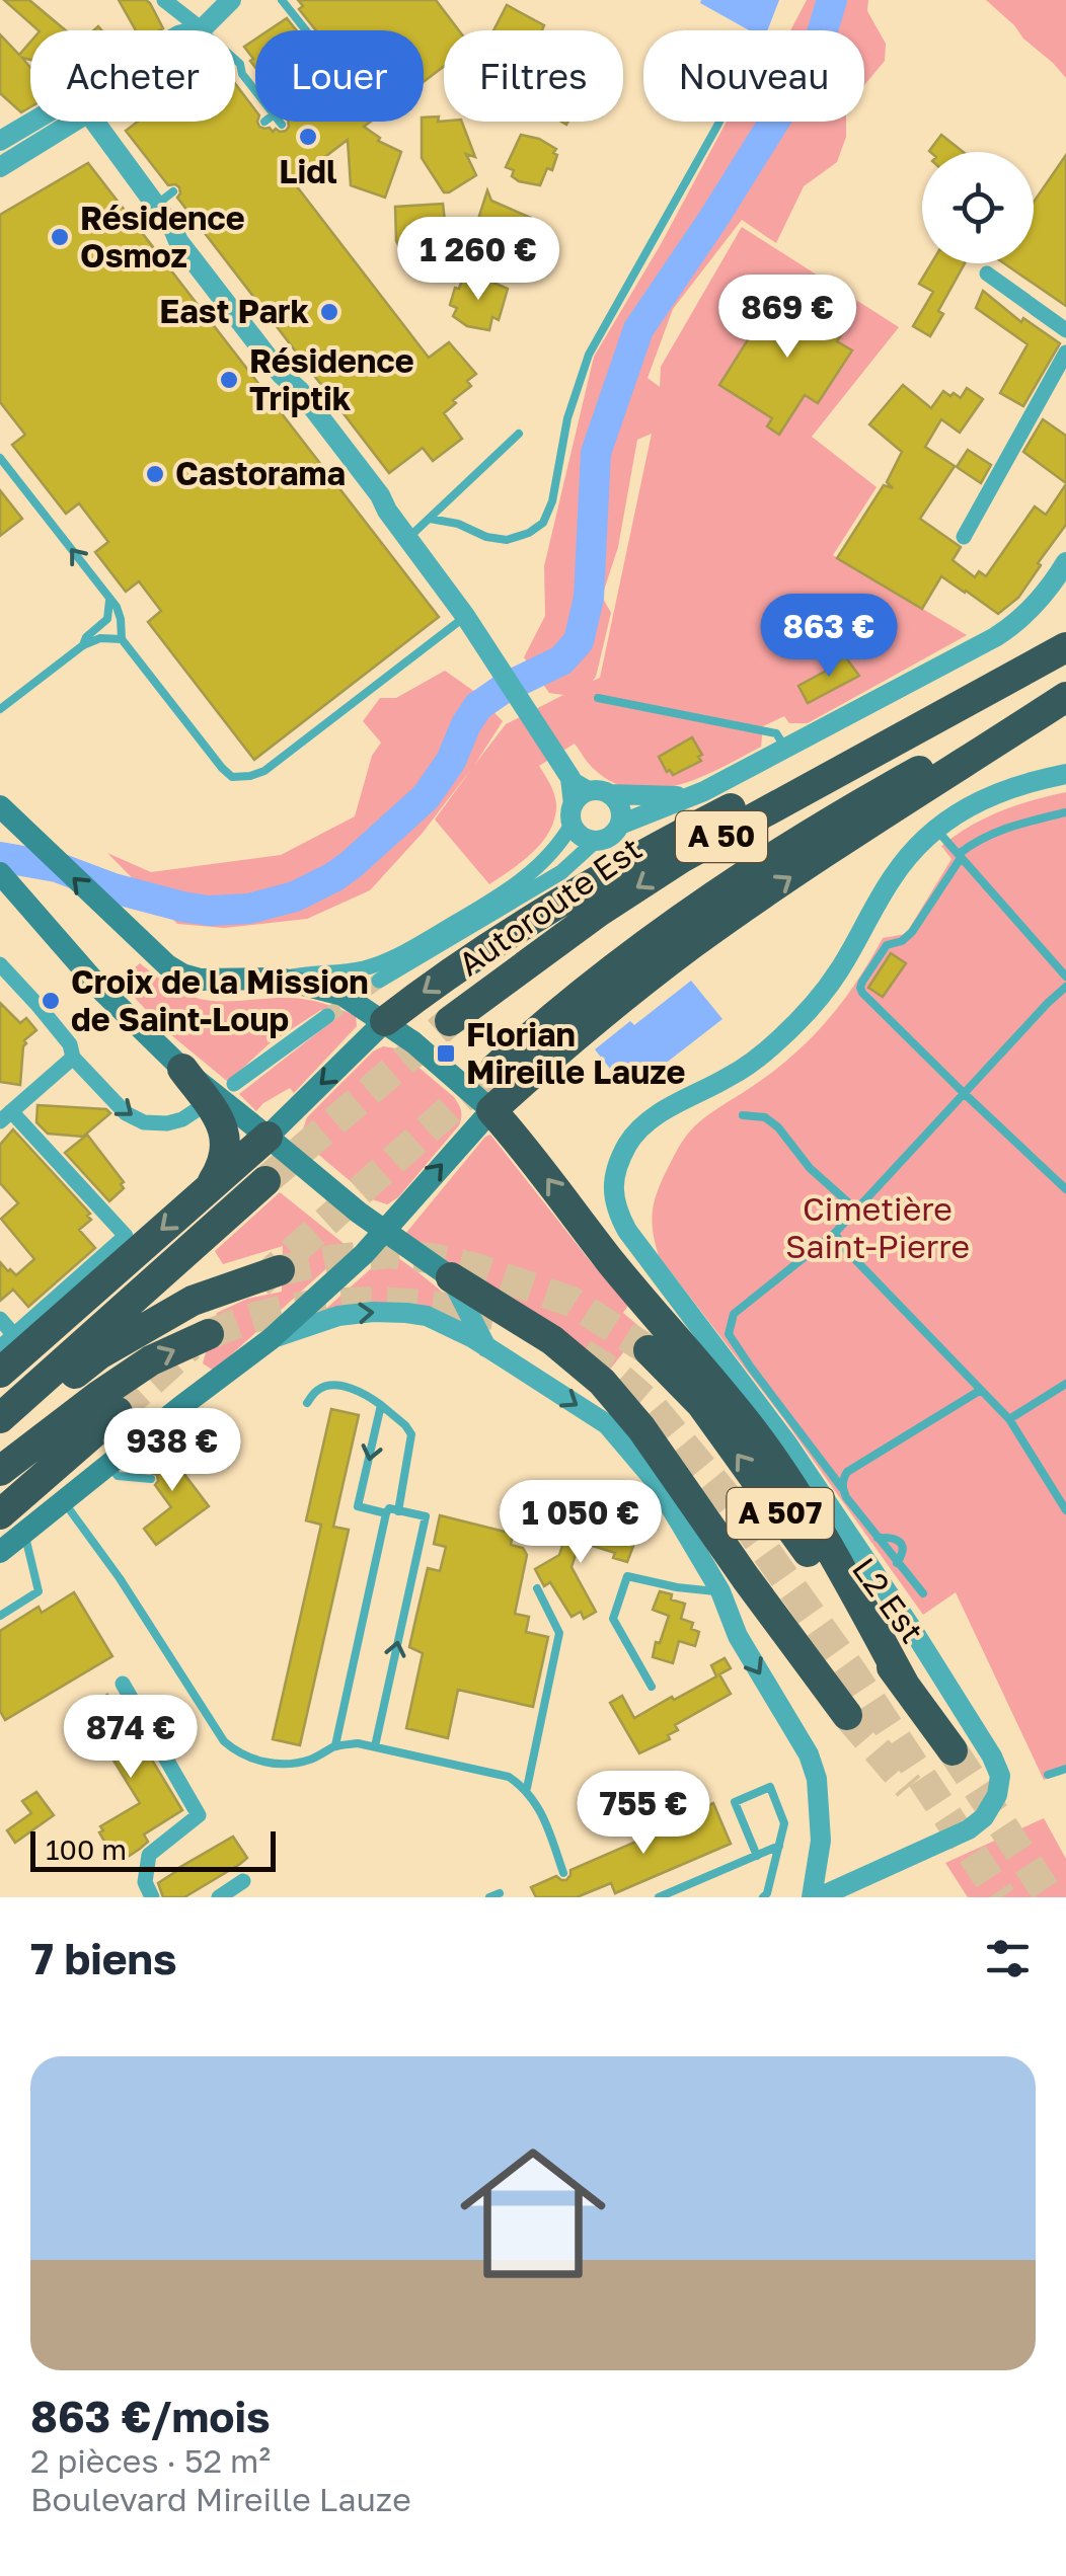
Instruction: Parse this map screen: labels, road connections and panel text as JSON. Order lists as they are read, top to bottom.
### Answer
{
  "streets": {
    "highway": [
      "A 50",
      "Autoroute Est",
      "A 507",
      "L2 Est"
    ]
  },
  "parks": ["Cimetière Saint-Pierre"],
  "places": {
    "other": [
      "Lidl",
      "Résidence Osmoz",
      "East Park",
      "Résidence Triptik",
      "Castorama",
      "Croix de la Mission de Saint-Loup"
    ],
    "transit": ["Florian Mireille Lauze"]
  },
  "scale_bar": "100 m",
  "page": {
    "chip": [
      "Acheter",
      "Louer",
      "Filtres",
      "Nouveau"
    ],
    "price": [
      "1 260 €",
      "869 €",
      "863 €",
      "938 €",
      "1 050 €",
      "874 €",
      "755 €"
    ],
    "scale": "100 m",
    "heading": "7 biens",
    "list": [
      {
        "name": "863 €/mois",
        "note": "2 pièces · 52 m² · Boulevard Mireille Lauze"
      }
    ]
  }
}
